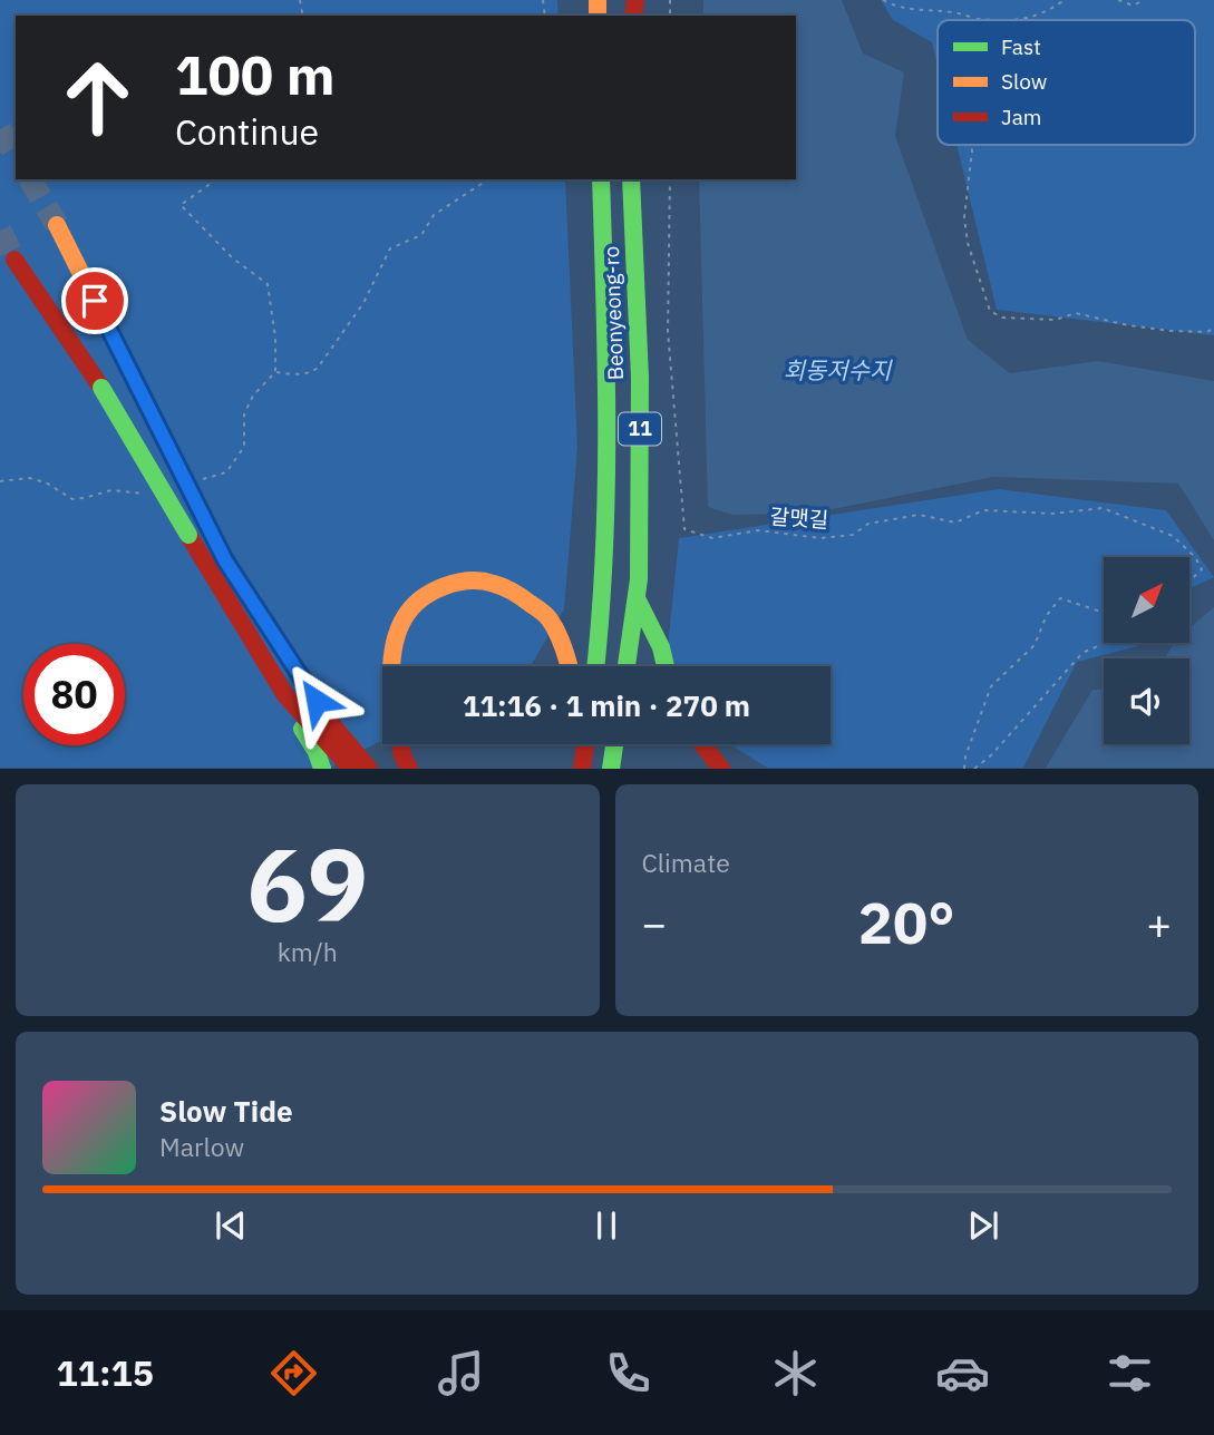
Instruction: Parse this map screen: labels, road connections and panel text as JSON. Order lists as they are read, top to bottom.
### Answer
{
  "streets": {
    "highway": ["Beonyeong-ro", "11"],
    "path": ["갈맷길"]
  },
  "water": ["회동저수지"],
  "legend": ["Fast", "Slow", "Jam"],
  "north": "top right",
  "page": {
    "turn": ["100 m", "Continue"],
    "limit": "80",
    "trip": "11:16 · 1 min · 270 m",
    "tile": [
      ["69", "km/h"],
      "Climate"
    ],
    "heat": ["−", "20°", "+"],
    "song": ["Slow Tide", "Marlow"],
    "tabs": "11:15"
  }
}
